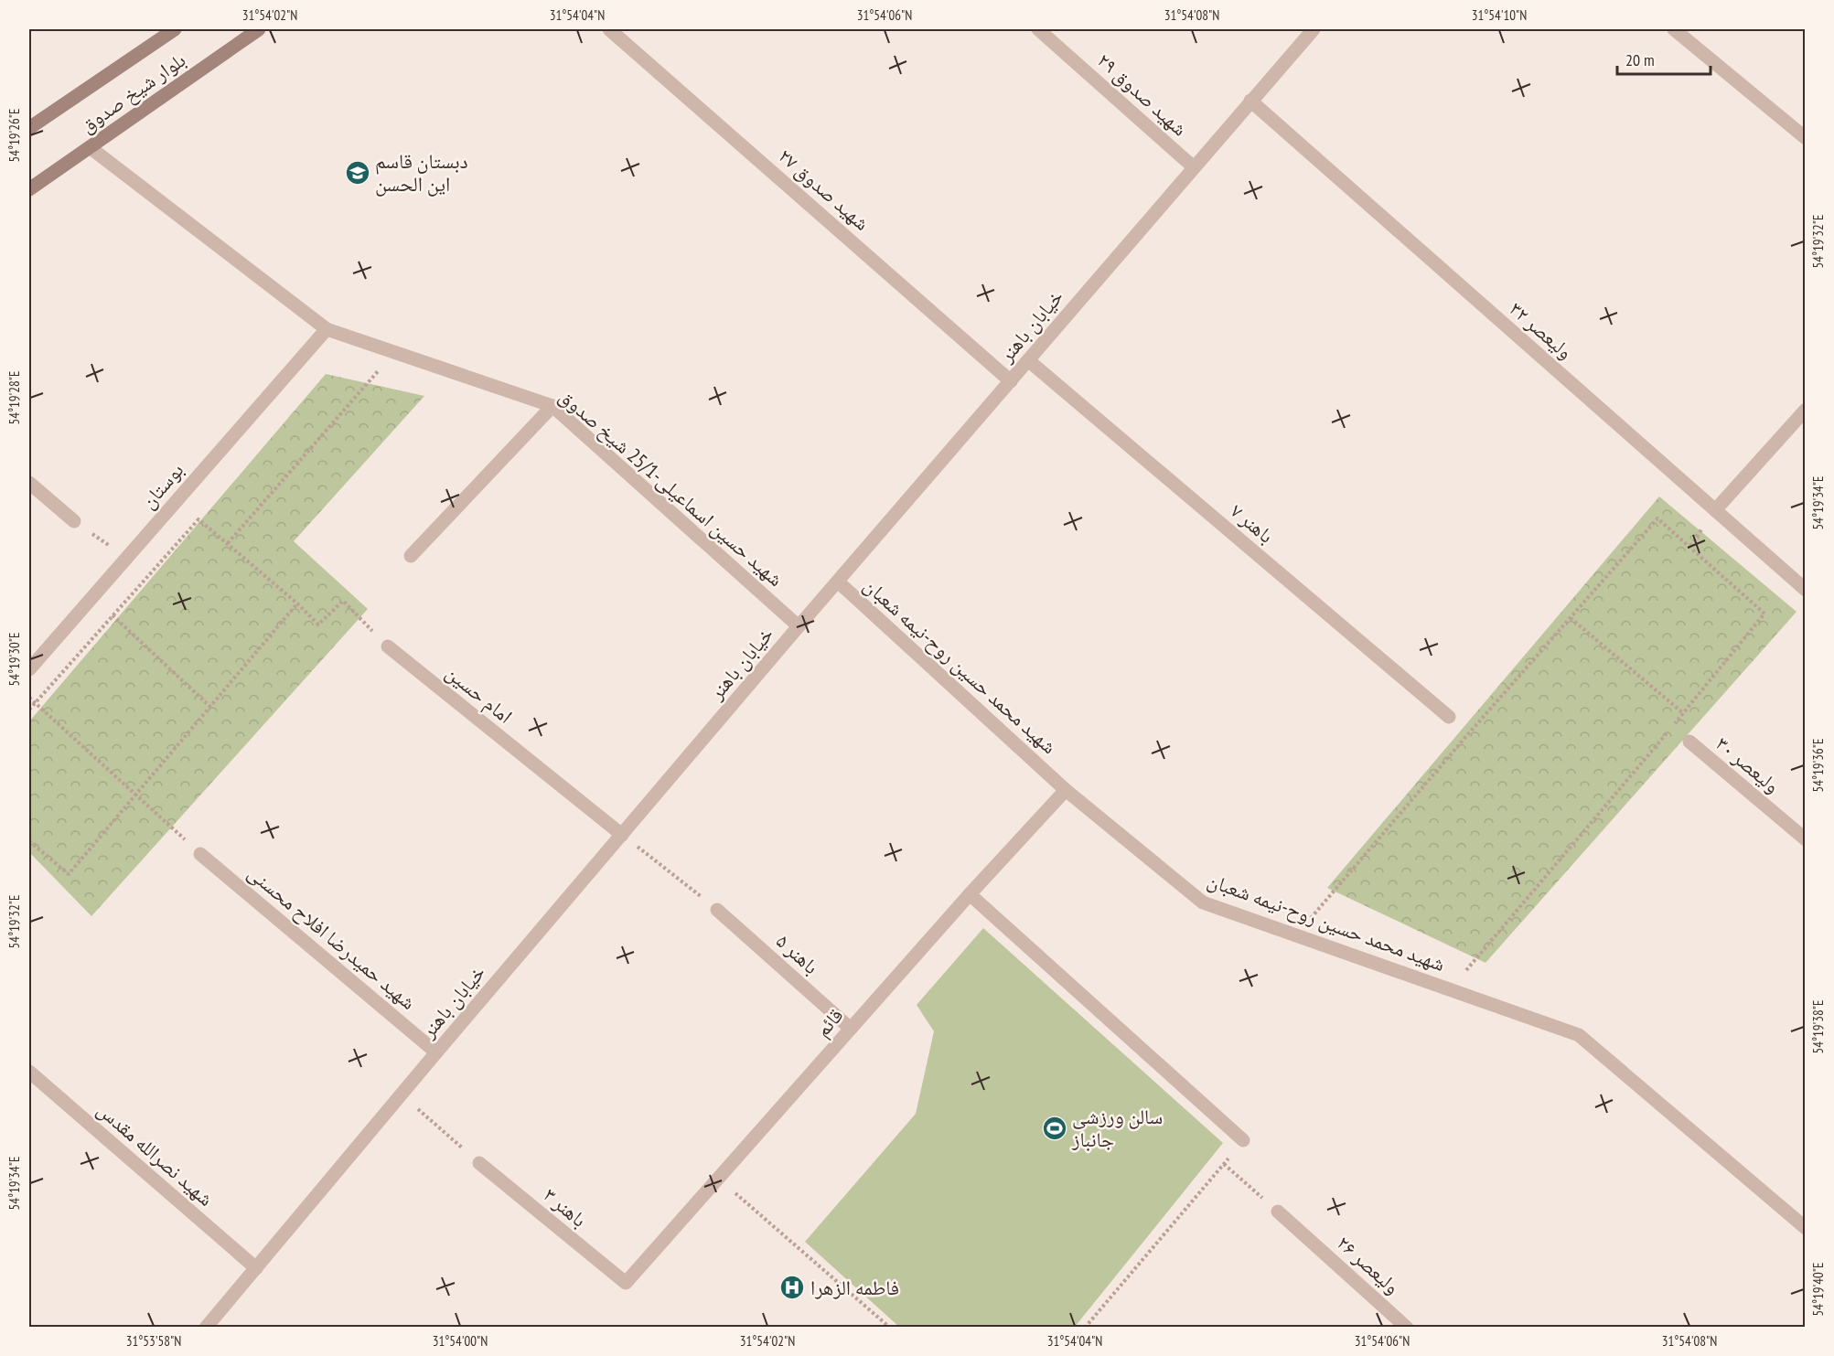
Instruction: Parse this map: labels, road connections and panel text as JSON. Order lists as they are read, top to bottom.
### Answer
{
  "streets": {
    "street": [
      "بلوار شیخ صدوق",
      "شهید صدوق ۲۹",
      "شهید صدوق ۲۷",
      "خیابان باهنر",
      "ولیعصر ۳۲",
      "بوستان",
      "شهید حسین اسماعیلی-25/1 شیخ صدوق",
      "باهنر ۷",
      "شهید محمد حسین روح-نیمه شعبان",
      "امام حسین",
      "ولیعصر ۳۰",
      "شهید حمیدرضا افلاح محسنی",
      "باهنر ۵",
      "قائم",
      "شهید نصرالله مقدس",
      "باهنر ۳",
      "ولیعصر ۲۶"
    ]
  },
  "crossings": [
    ["بلوار شیخ صدوق", "شهید حسین اسماعیلی-25/1 شیخ صدوق"],
    ["شهید صدوق ۲۹", "خیابان باهنر"],
    ["شهید صدوق ۲۷", "خیابان باهنر"],
    ["خیابان باهنر", "ولیعصر ۳۲"],
    ["خیابان باهنر", "شهید حسین اسماعیلی-25/1 شیخ صدوق"],
    ["خیابان باهنر", "باهنر ۷"],
    ["خیابان باهنر", "شهید محمد حسین روح-نیمه شعبان"],
    ["خیابان باهنر", "امام حسین"],
    ["خیابان باهنر", "شهید حمیدرضا افلاح محسنی"],
    ["خیابان باهنر", "شهید نصرالله مقدس"],
    ["بوستان", "شهید حسین اسماعیلی-25/1 شیخ صدوق"],
    ["شهید محمد حسین روح-نیمه شعبان", "قائم"],
    ["باهنر ۵", "قائم"],
    ["قائم", "باهنر ۳"]
  ],
  "places": {
    "school or university": ["دبستان قاسم این الحسن"],
    "sports": ["سالن ورزشی جانباز"],
    "hospital": ["فاطمه الزهرا"]
  },
  "scale_bar": "20 m",
  "coordinates": [
    "31°54'02\"N",
    "31°54'04\"N",
    "31°54'06\"N",
    "31°54'08\"N",
    "31°54'10\"N",
    "54°19'26\"E",
    "54°19'32\"E",
    "54°19'28\"E",
    "54°19'34\"E",
    "54°19'30\"E",
    "54°19'36\"E",
    "54°19'38\"E",
    "54°19'40\"E",
    "31°53'58\"N",
    "31°54'00\"N"
  ]
}
